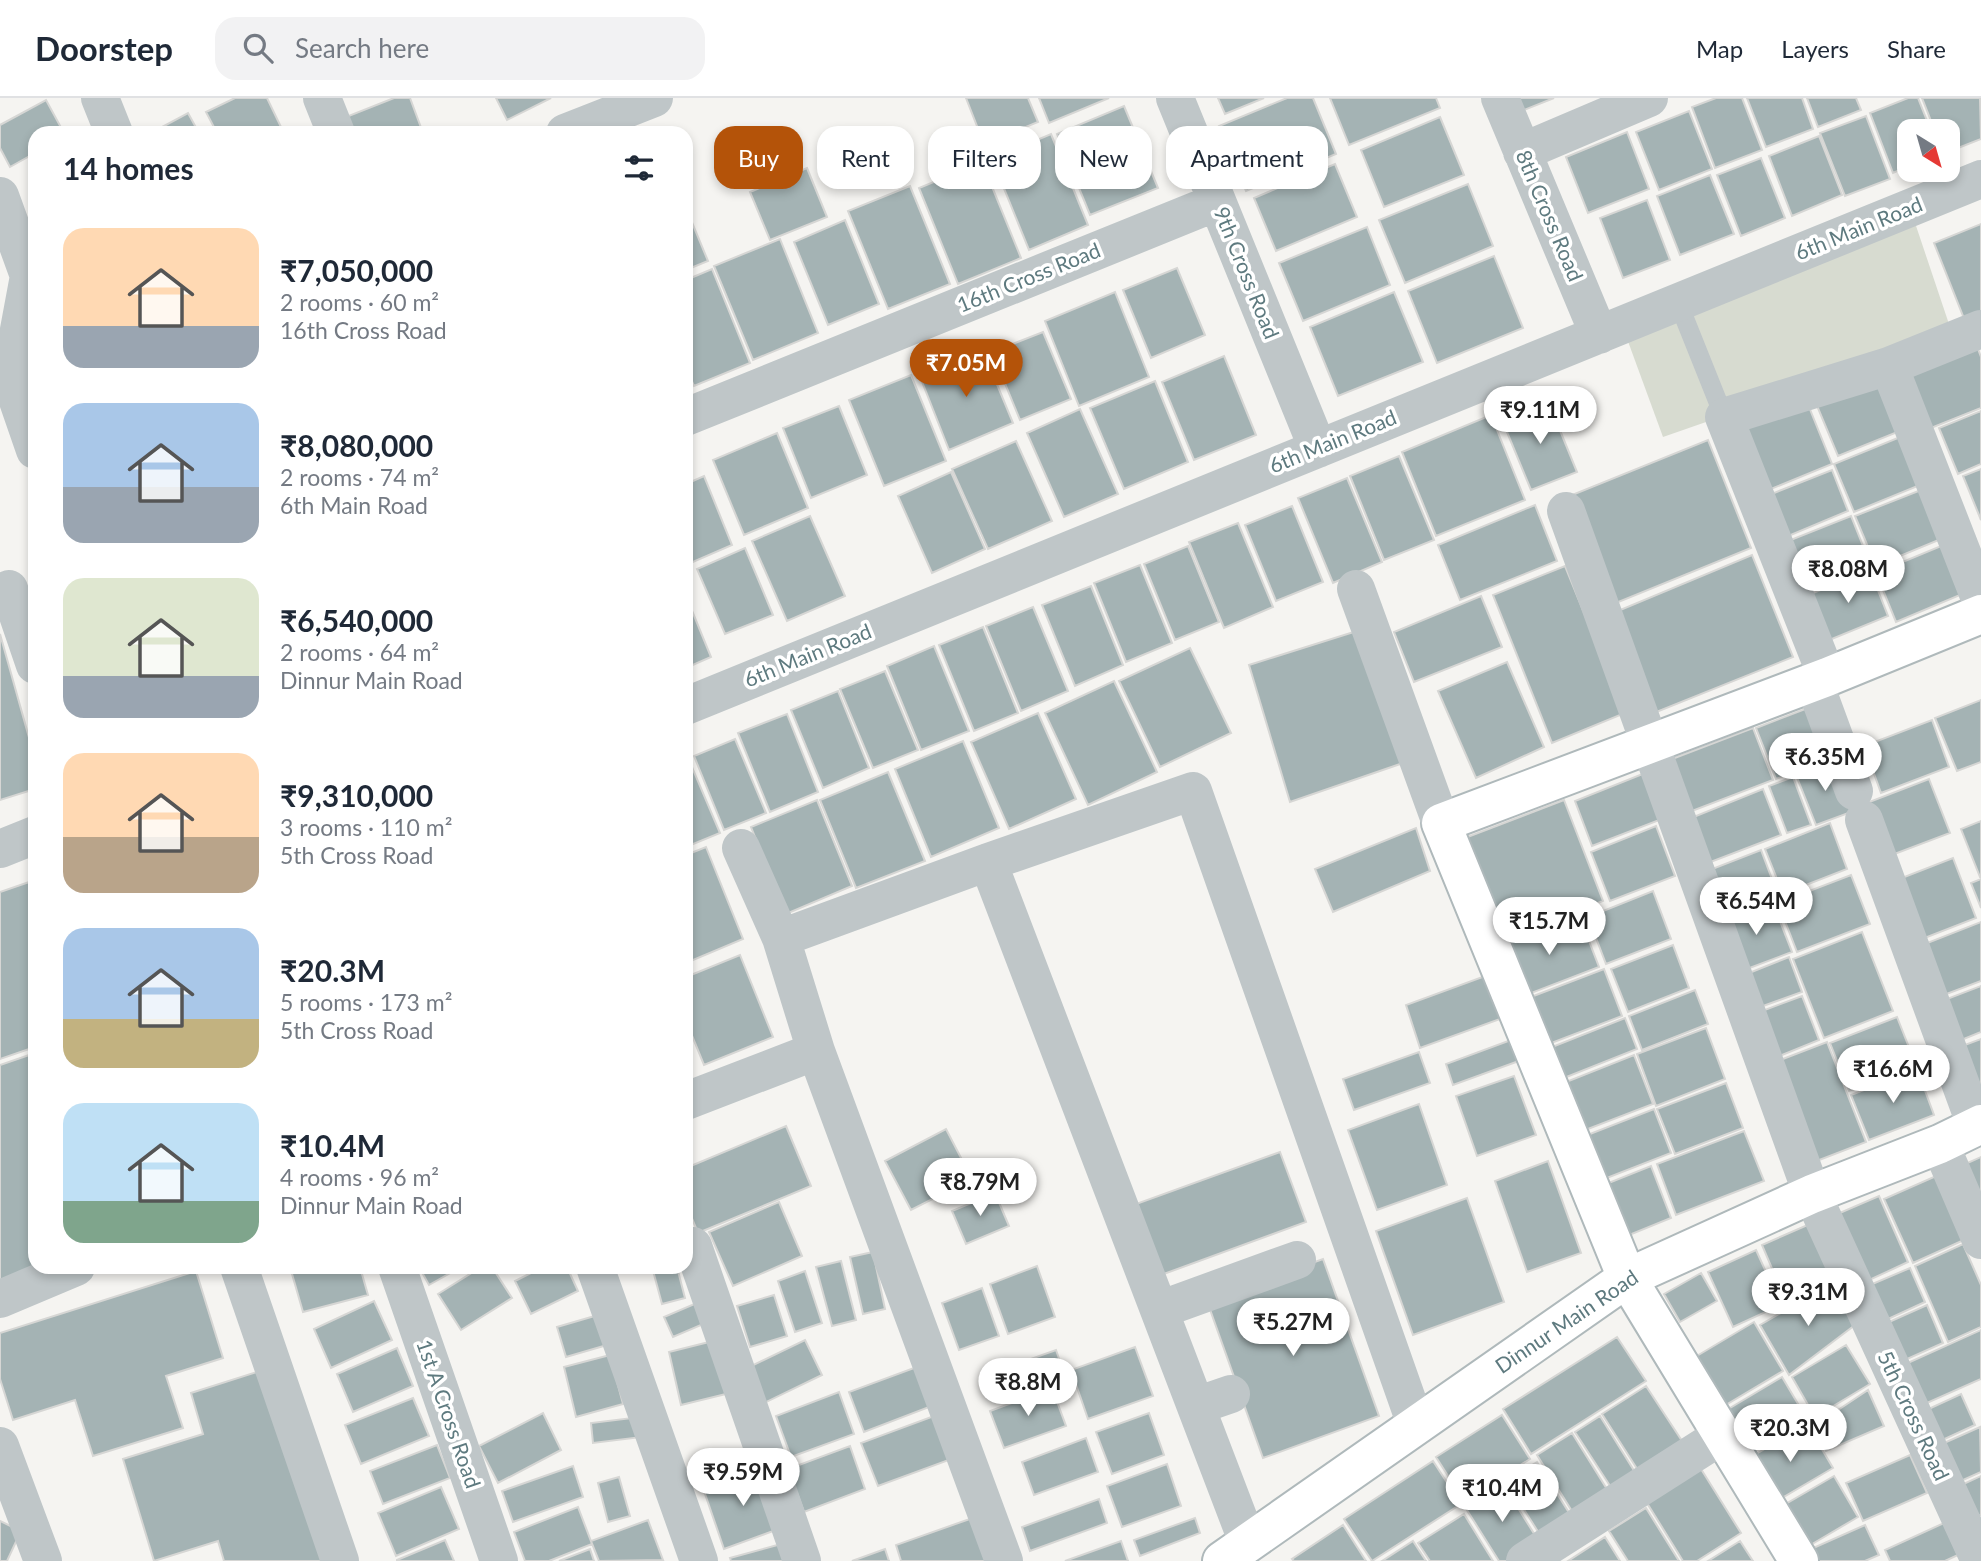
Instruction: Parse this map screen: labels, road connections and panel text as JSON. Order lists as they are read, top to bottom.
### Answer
{
  "streets": {
    "street": [
      "8th Cross Road",
      "6th Main Road",
      "9th Cross Road",
      "16th Cross Road",
      "Dinnur Main Road",
      "1st A Cross Road",
      "5th Cross Road"
    ]
  },
  "crossings": [
    ["8th Cross Road", "6th Main Road"],
    ["6th Main Road", "9th Cross Road"],
    ["9th Cross Road", "16th Cross Road"],
    ["Dinnur Main Road", "5th Cross Road"]
  ],
  "north": "bottom right",
  "page": {
    "header": "Doorstep",
    "search": "Search here",
    "nav": ["Map", "Layers", "Share"],
    "chip": [
      "Buy",
      "Rent",
      "Filters",
      "New",
      "Apartment"
    ],
    "heading": "14 homes",
    "list": [
      {
        "name": "₹7,050,000",
        "note": "2 rooms · 60 m² · 16th Cross Road"
      },
      {
        "name": "₹8,080,000",
        "note": "2 rooms · 74 m² · 6th Main Road"
      },
      {
        "name": "₹6,540,000",
        "note": "2 rooms · 64 m² · Dinnur Main Road"
      },
      {
        "name": "₹9,310,000",
        "note": "3 rooms · 110 m² · 5th Cross Road"
      },
      {
        "name": "₹20.3M",
        "note": "5 rooms · 173 m² · 5th Cross Road"
      },
      {
        "name": "₹10.4M",
        "note": "4 rooms · 96 m² · Dinnur Main Road"
      }
    ],
    "price": [
      "₹7.05M",
      "₹9.11M",
      "₹8.08M",
      "₹6.35M",
      "₹6.54M",
      "₹15.7M",
      "₹16.6M",
      "₹8.79M",
      "₹9.31M",
      "₹5.27M",
      "₹8.8M",
      "₹20.3M",
      "₹9.59M",
      "₹10.4M"
    ]
  }
}
